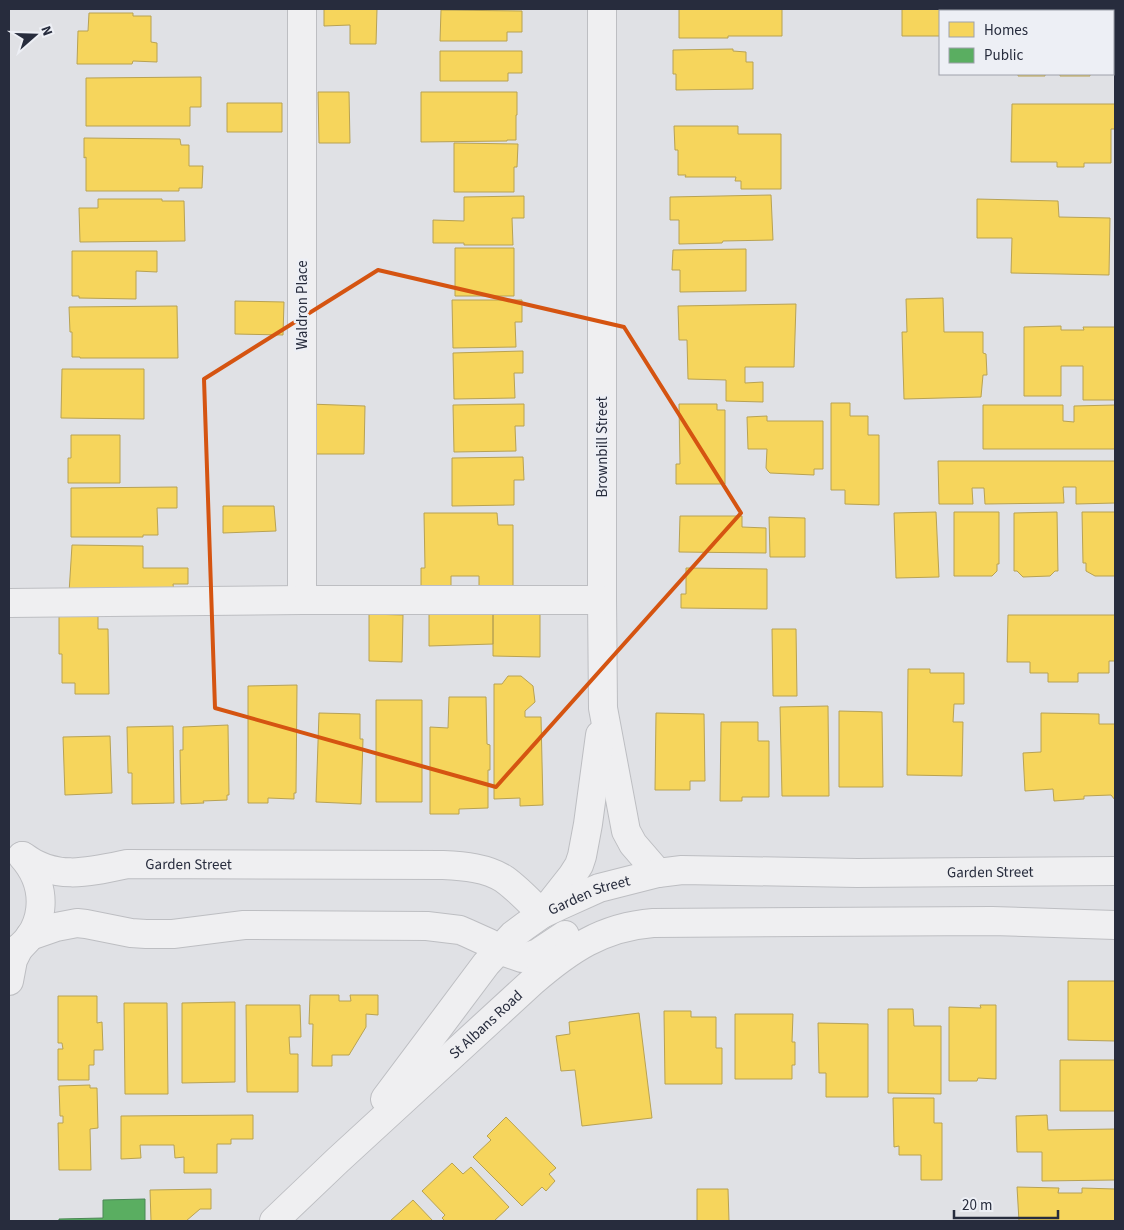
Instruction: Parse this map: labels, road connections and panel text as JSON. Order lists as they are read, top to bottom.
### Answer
{
  "streets": {
    "street": [
      "Waldron Place",
      "Brownbill Street",
      "Garden Street",
      "St Albans Road"
    ]
  },
  "crossings": [
    ["Brownbill Street", "Garden Street"],
    ["Garden Street", "St Albans Road"]
  ],
  "legend": ["Homes", "Public"],
  "scale_bar": "20 m",
  "north": "right"
}
